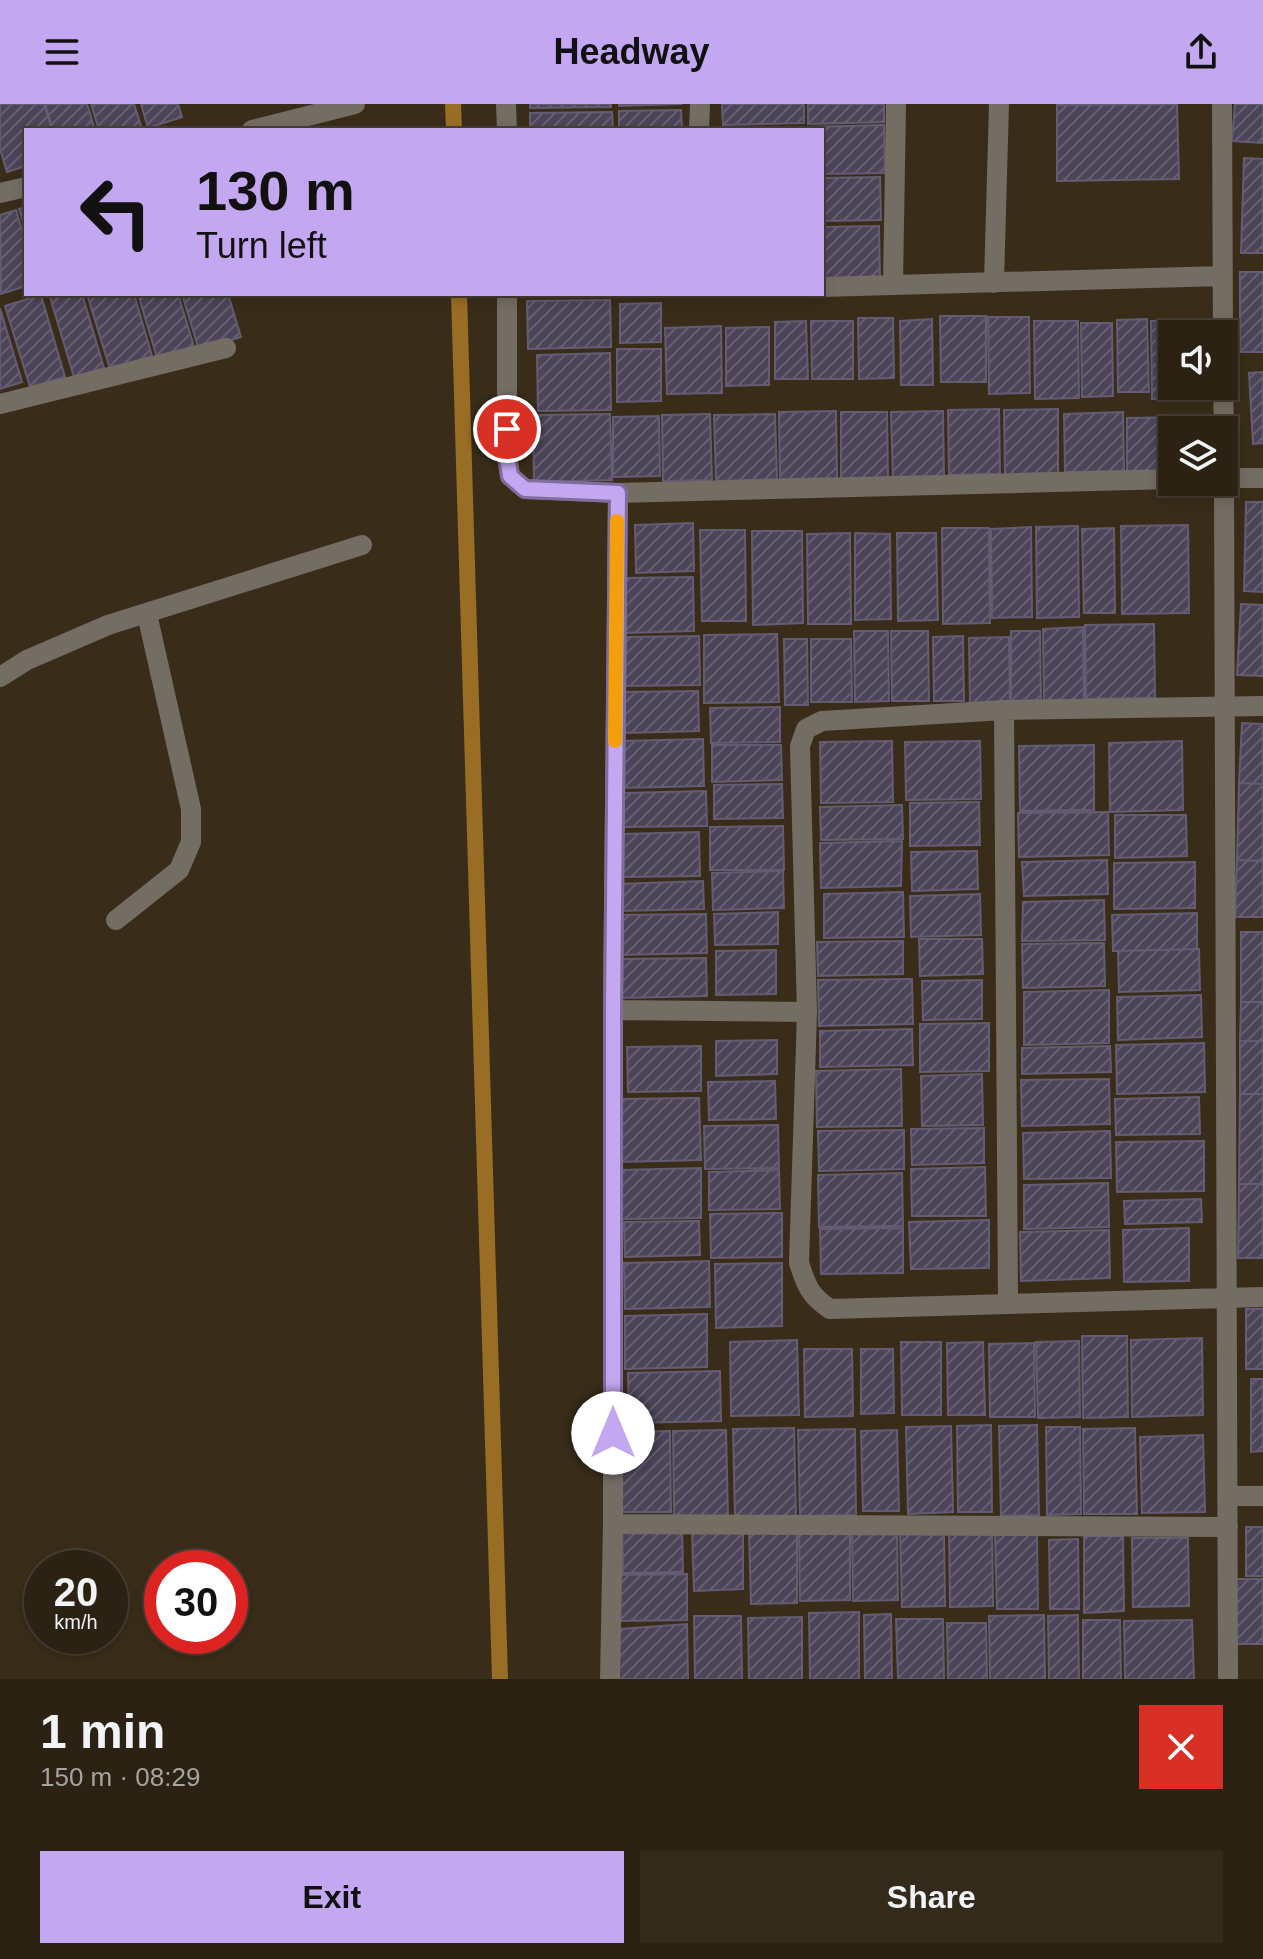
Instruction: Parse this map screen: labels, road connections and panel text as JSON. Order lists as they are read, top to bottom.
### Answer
{
  "page": {
    "header": "Headway",
    "turn": ["130 m", "Turn left"],
    "speed": "20 km/h",
    "limit": "30",
    "heading": ["1 min", "150 m · 08:29"],
    "buttons": ["Exit", "Share"]
  }
}
